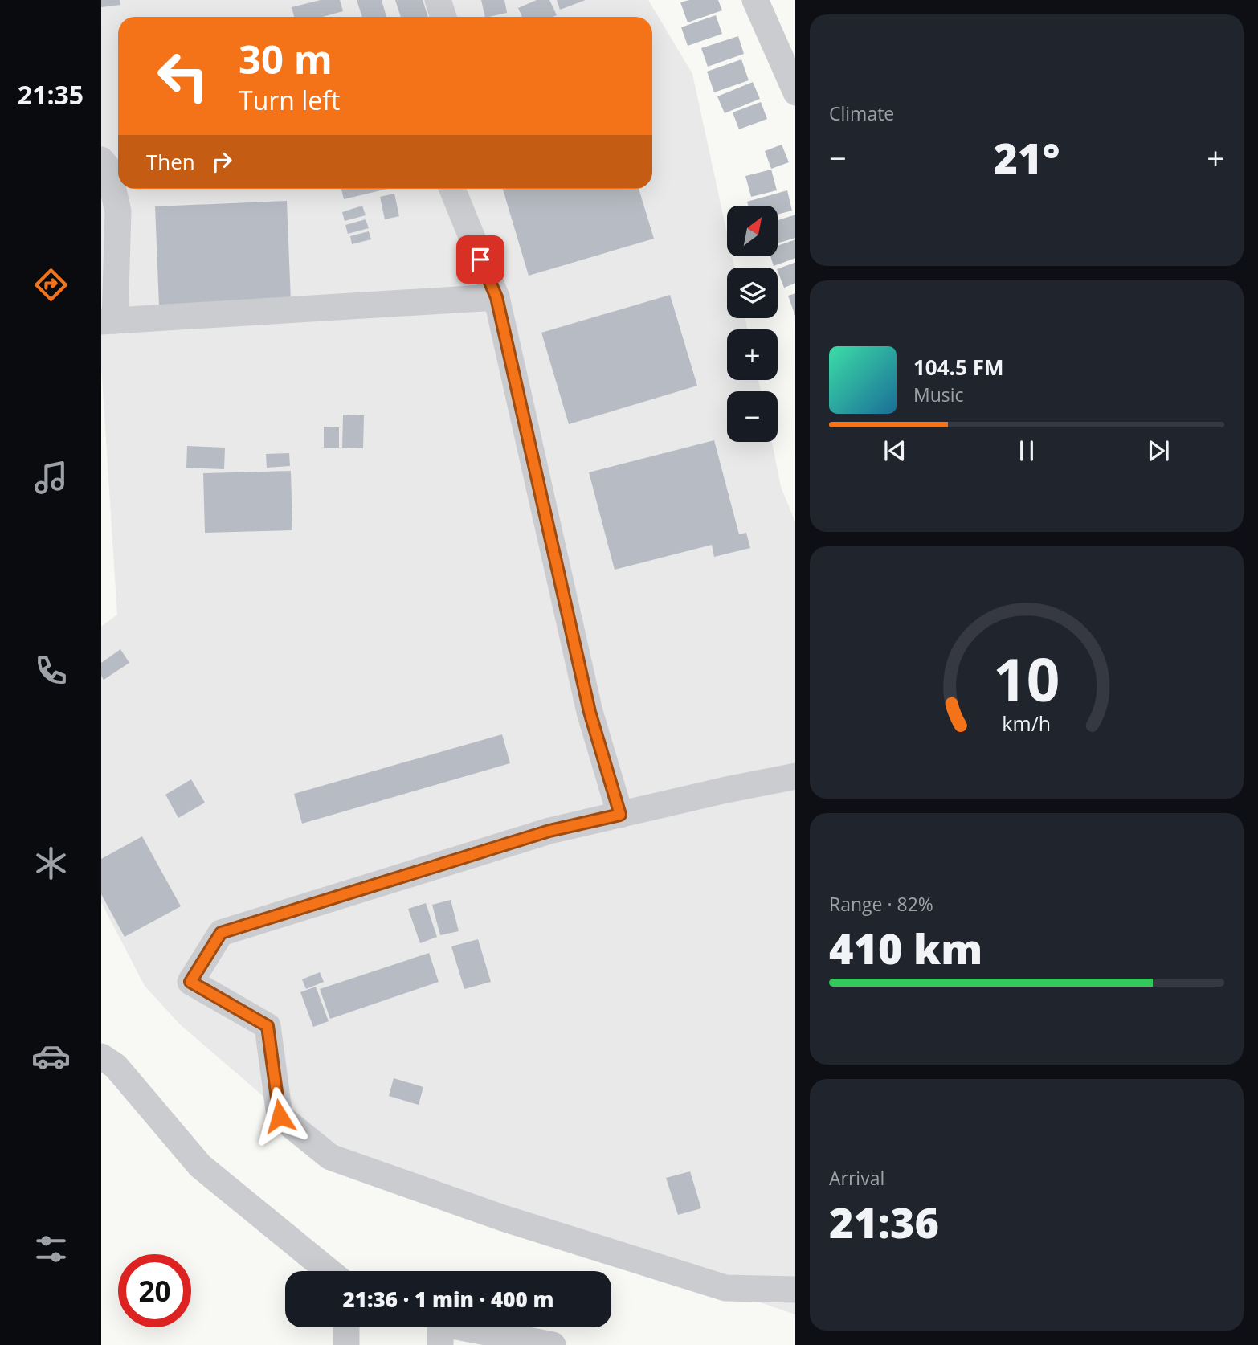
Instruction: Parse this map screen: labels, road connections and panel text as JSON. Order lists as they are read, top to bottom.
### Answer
{
  "north": "top right",
  "page": {
    "tabs": "21:35",
    "tile": [
      "Climate",
      ["Range · 82%", "410 km"],
      ["Arrival", "21:36"]
    ],
    "turn": ["30 m", "Turn left"],
    "heat": ["−", "21°", "+"],
    "then": "Then",
    "map_buttons": ["+", "−"],
    "song": ["104.5 FM", "Music"],
    "limit": "20",
    "trip": "21:36 · 1 min · 400 m",
    "gauge": ["10", "km/h"]
  }
}
